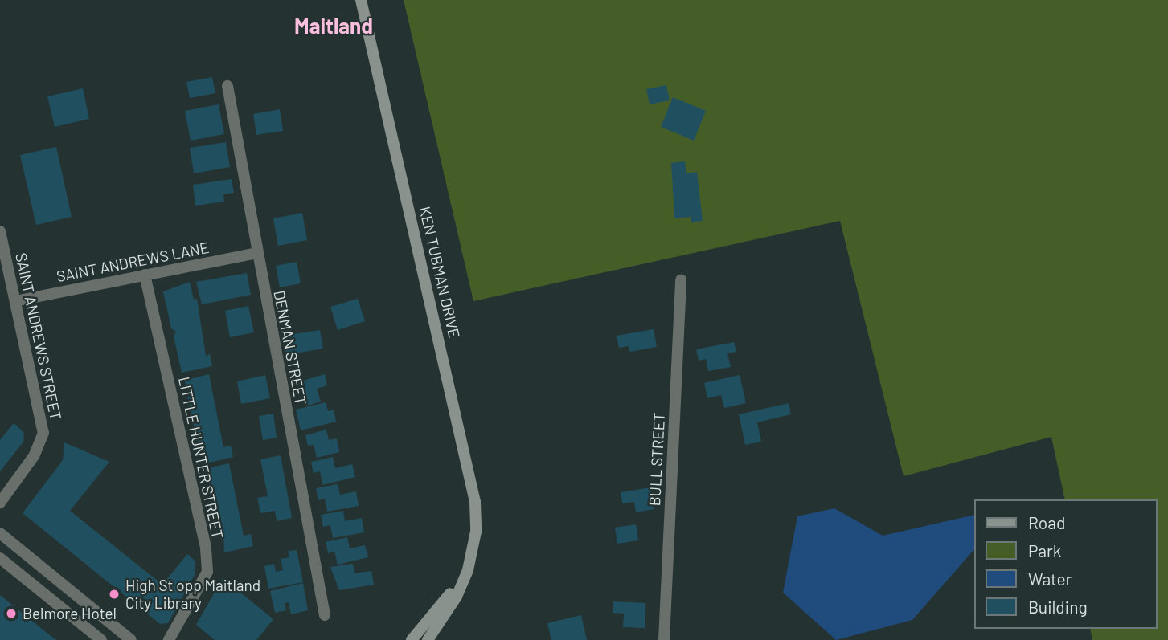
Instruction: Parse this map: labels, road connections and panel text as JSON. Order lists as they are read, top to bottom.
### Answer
{
  "streets": {
    "main road": ["KEN TUBMAN DRIVE"],
    "street": [
      "SAINT ANDREWS LANE",
      "SAINT ANDREWS STREET",
      "DENMAN STREET",
      "LITTLE HUNTER STREET",
      "BULL STREET"
    ]
  },
  "crossings": [
    ["SAINT ANDREWS LANE", "SAINT ANDREWS STREET"],
    ["SAINT ANDREWS LANE", "DENMAN STREET"],
    ["SAINT ANDREWS LANE", "LITTLE HUNTER STREET"]
  ],
  "districts": ["Maitland"],
  "places": ["High St opp Maitland City Library", "Belmore Hotel"],
  "legend": [
    "Road",
    "Park",
    "Water",
    "Building"
  ]
}
